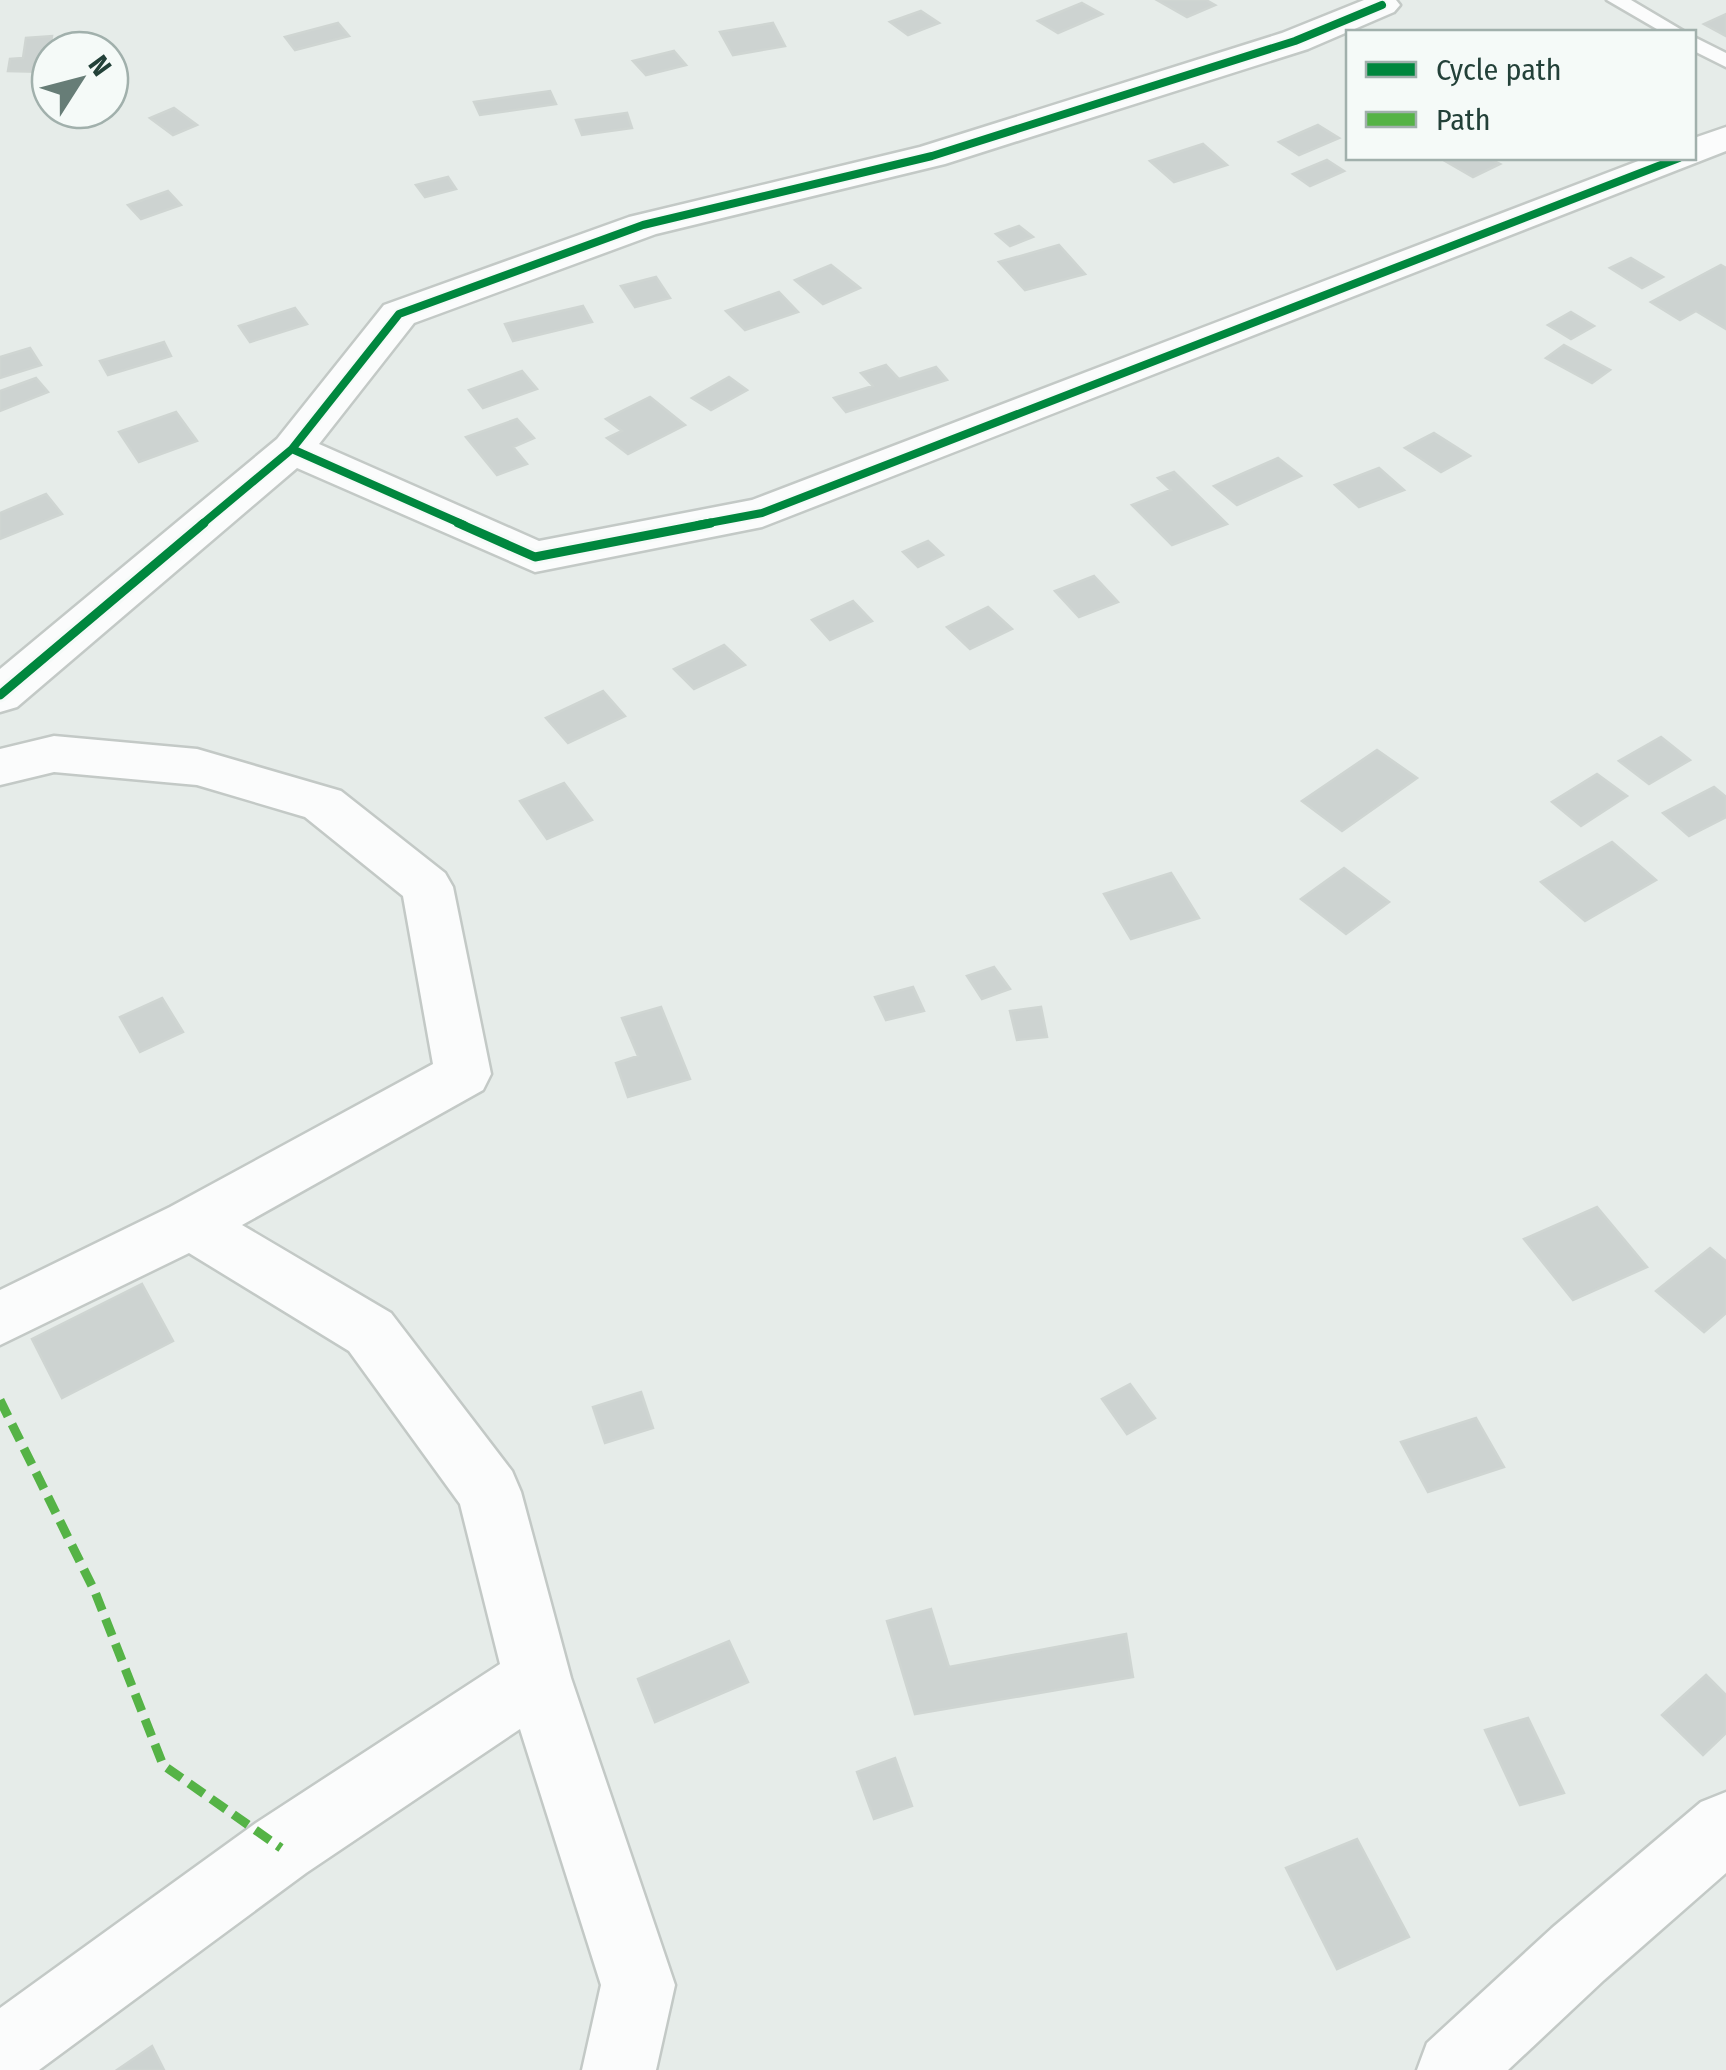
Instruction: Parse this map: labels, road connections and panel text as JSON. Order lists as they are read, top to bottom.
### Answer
{
  "legend": ["Cycle path", "Path"],
  "north": "top right"
}
